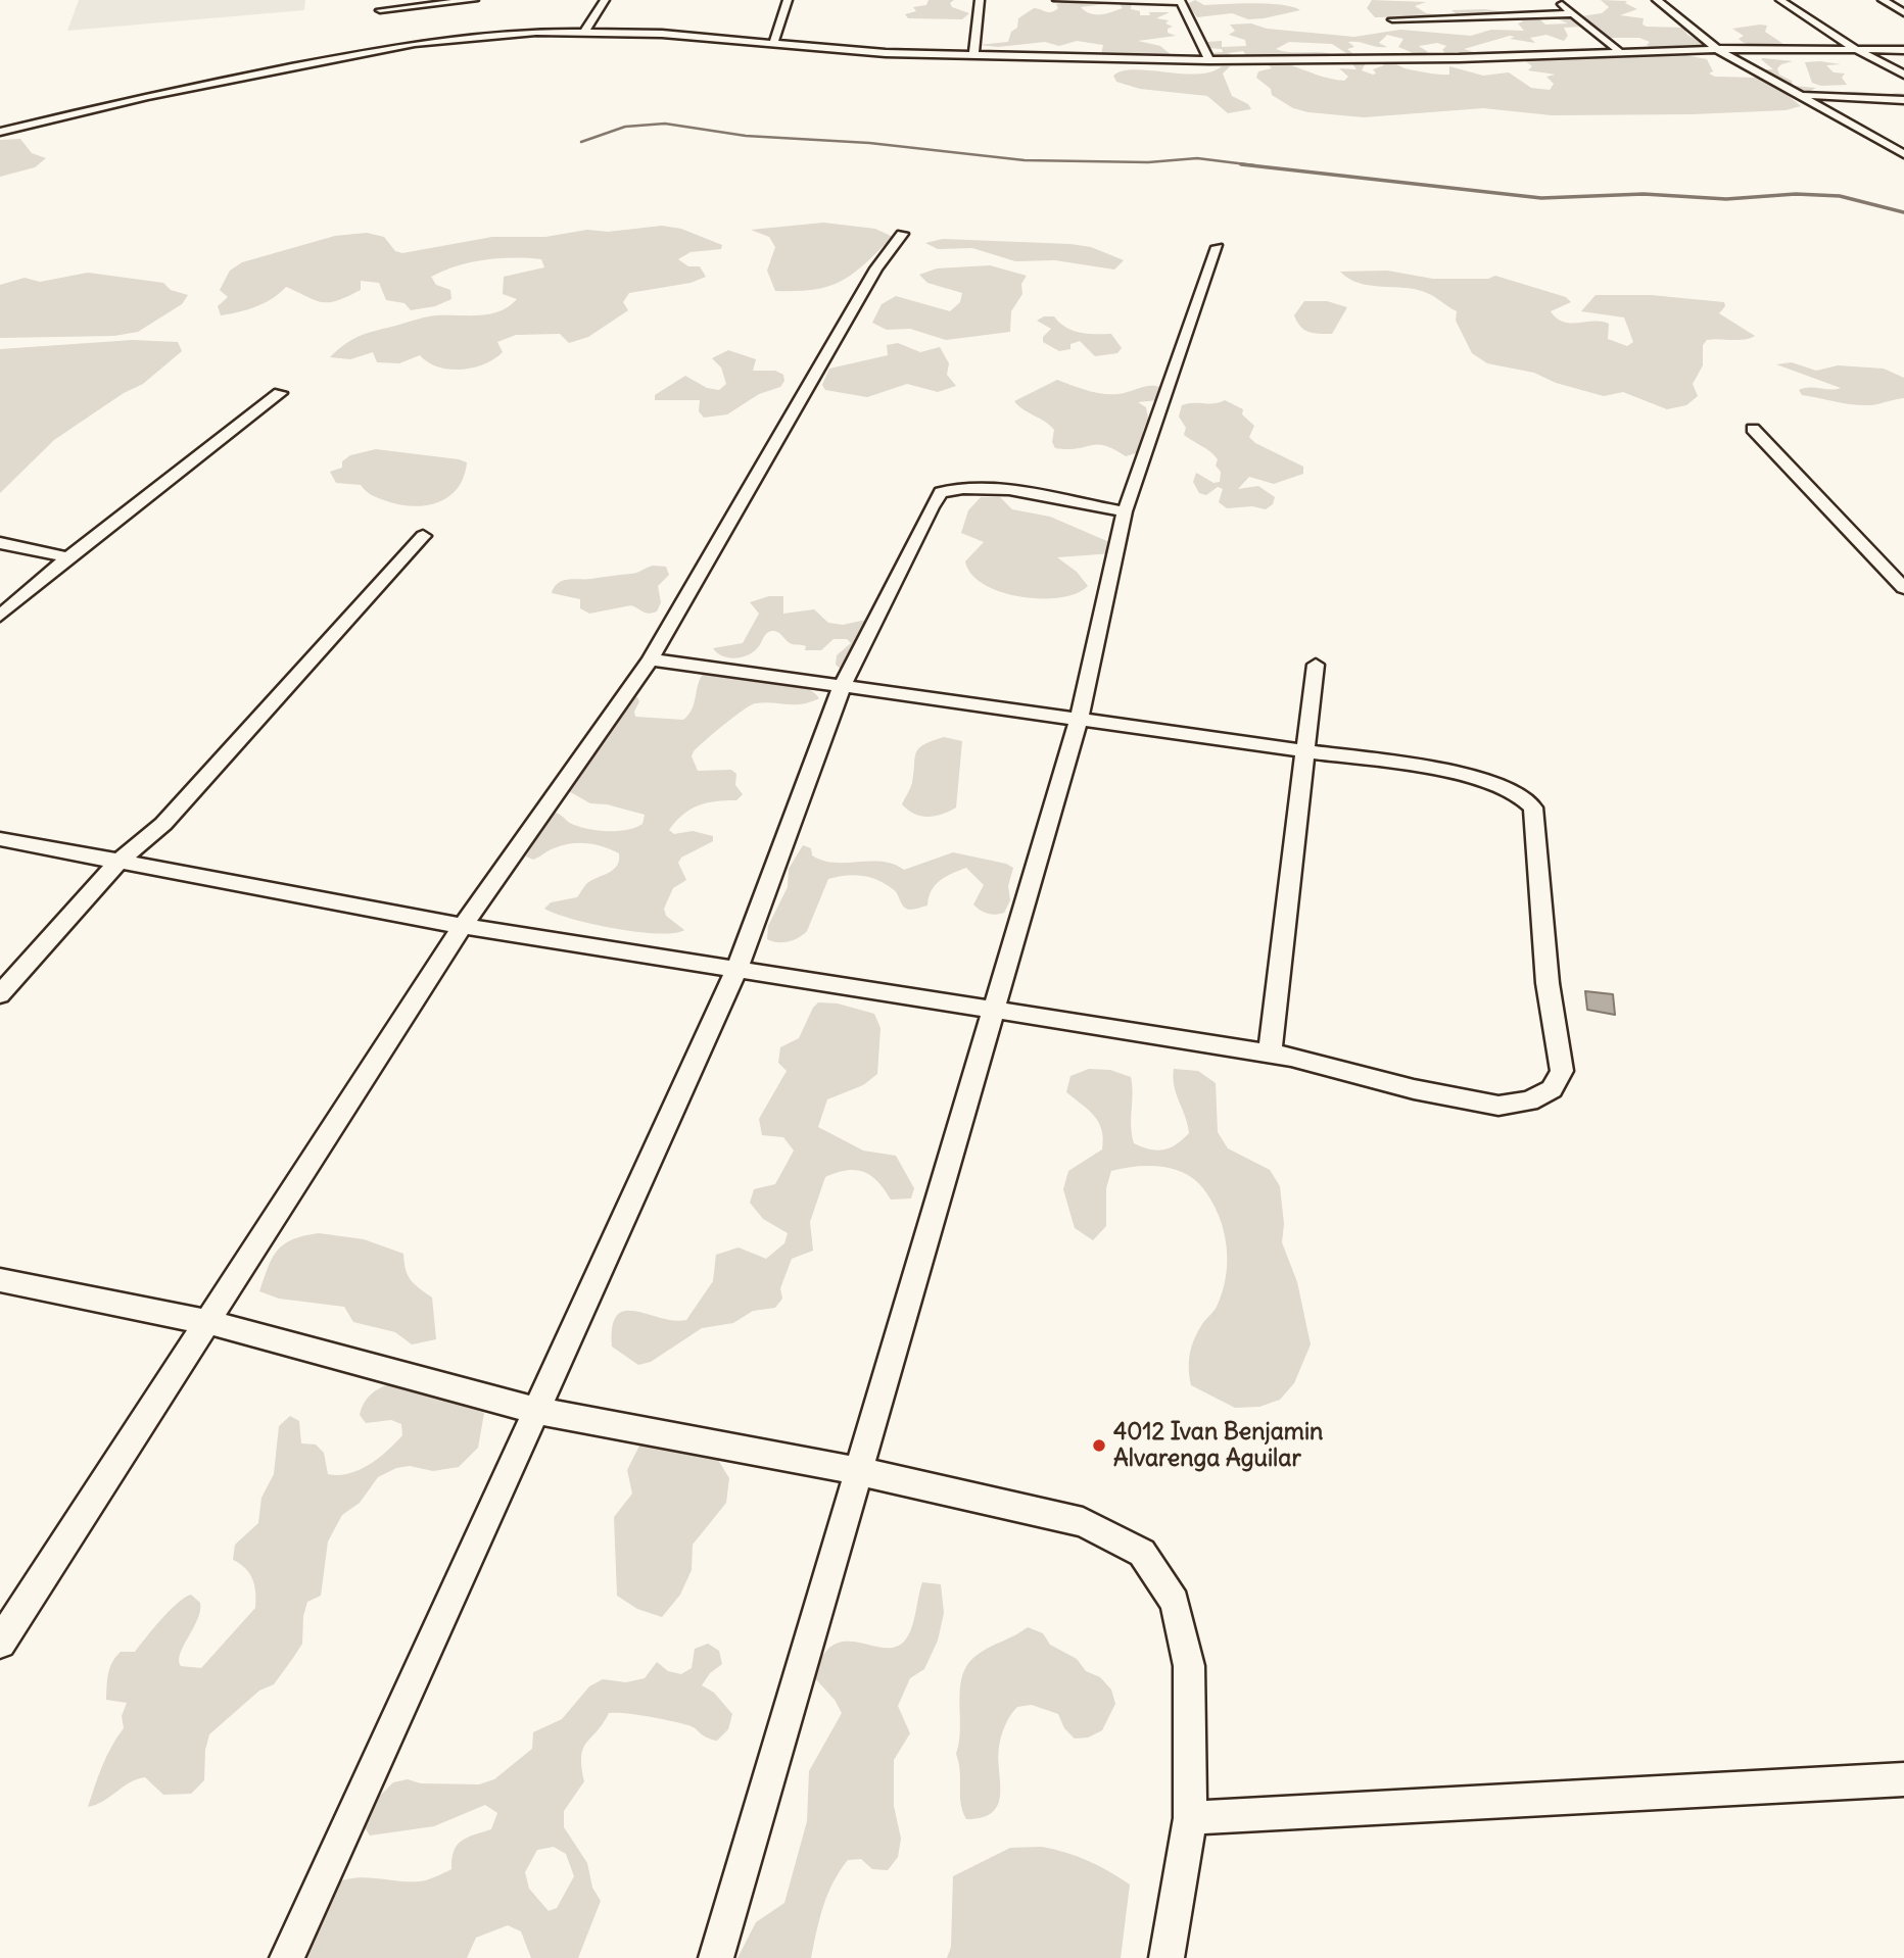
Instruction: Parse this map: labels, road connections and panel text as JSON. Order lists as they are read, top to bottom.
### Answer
{
  "places": ["4012 Ivan Benjamin Alvarenga Aguilar"]
}
